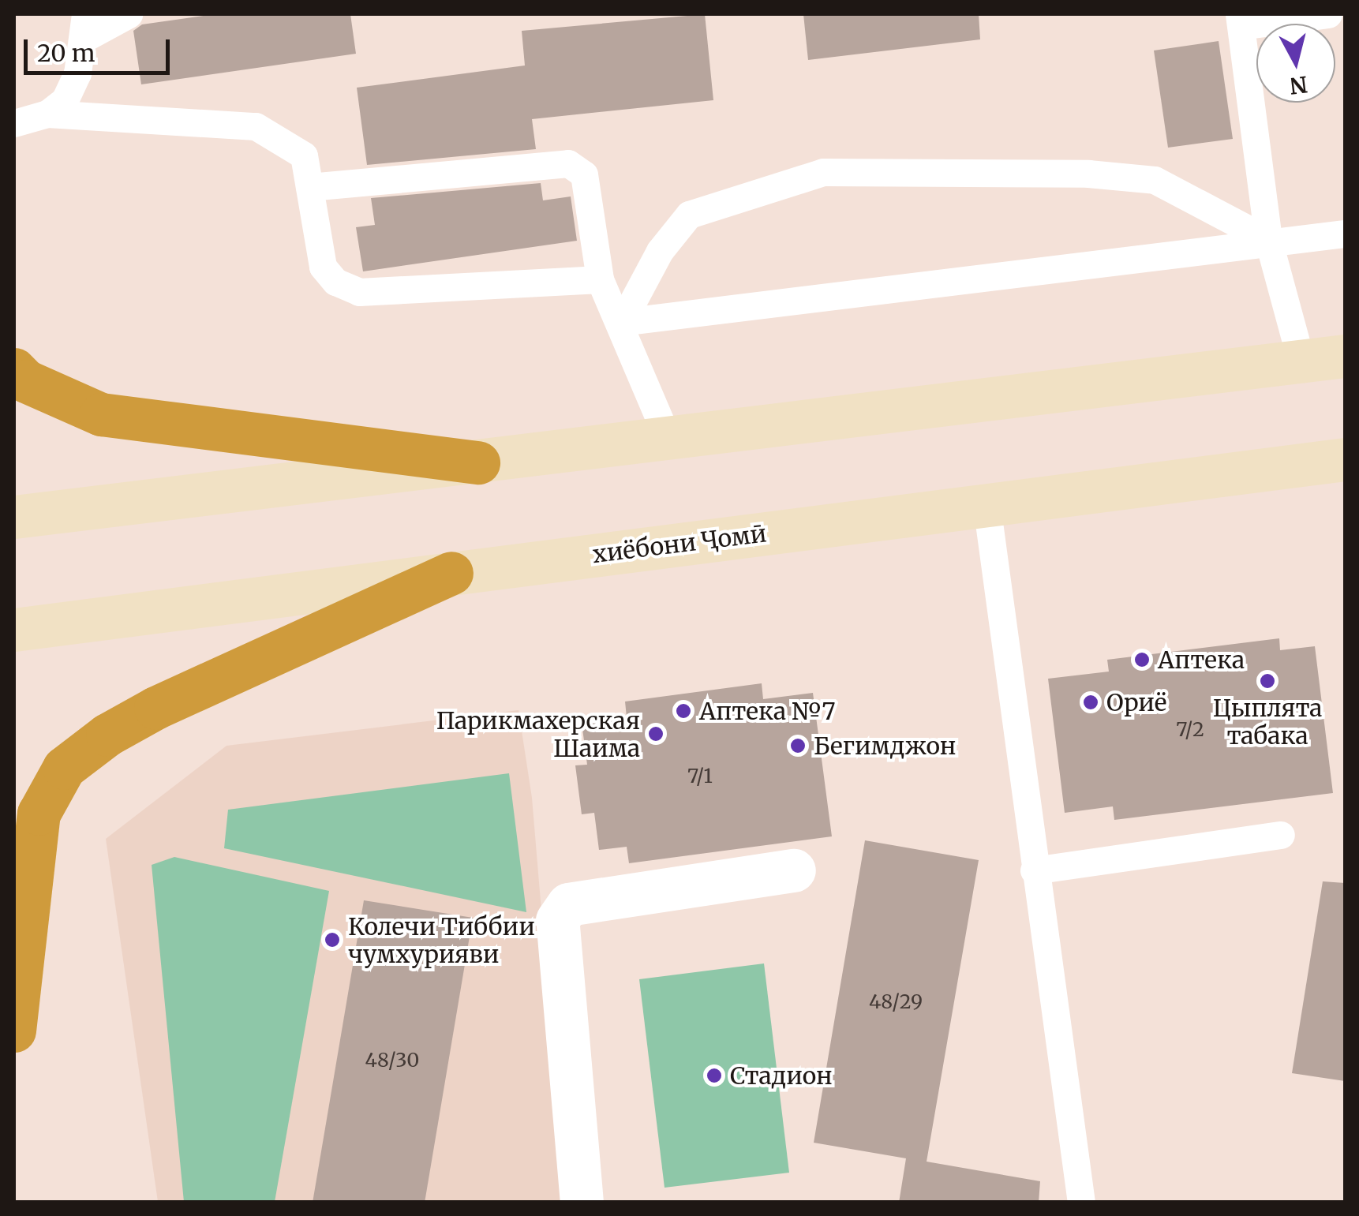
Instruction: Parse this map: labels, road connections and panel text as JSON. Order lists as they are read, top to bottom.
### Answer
{
  "streets": {
    "main road": ["хиёбони Ҷомӣ"]
  },
  "places": [
    "Аптека",
    "Цыплята табака",
    "Ориё",
    "Аптека №7",
    "Парикмахерская Шаима",
    "Бегимджон",
    "Колечи Тиббии чумхурияви",
    "Стадион"
  ],
  "house_numbers": [
    "7/2",
    "7/1",
    "48/29",
    "48/30"
  ],
  "scale_bar": "20 m",
  "north": "bottom"
}
